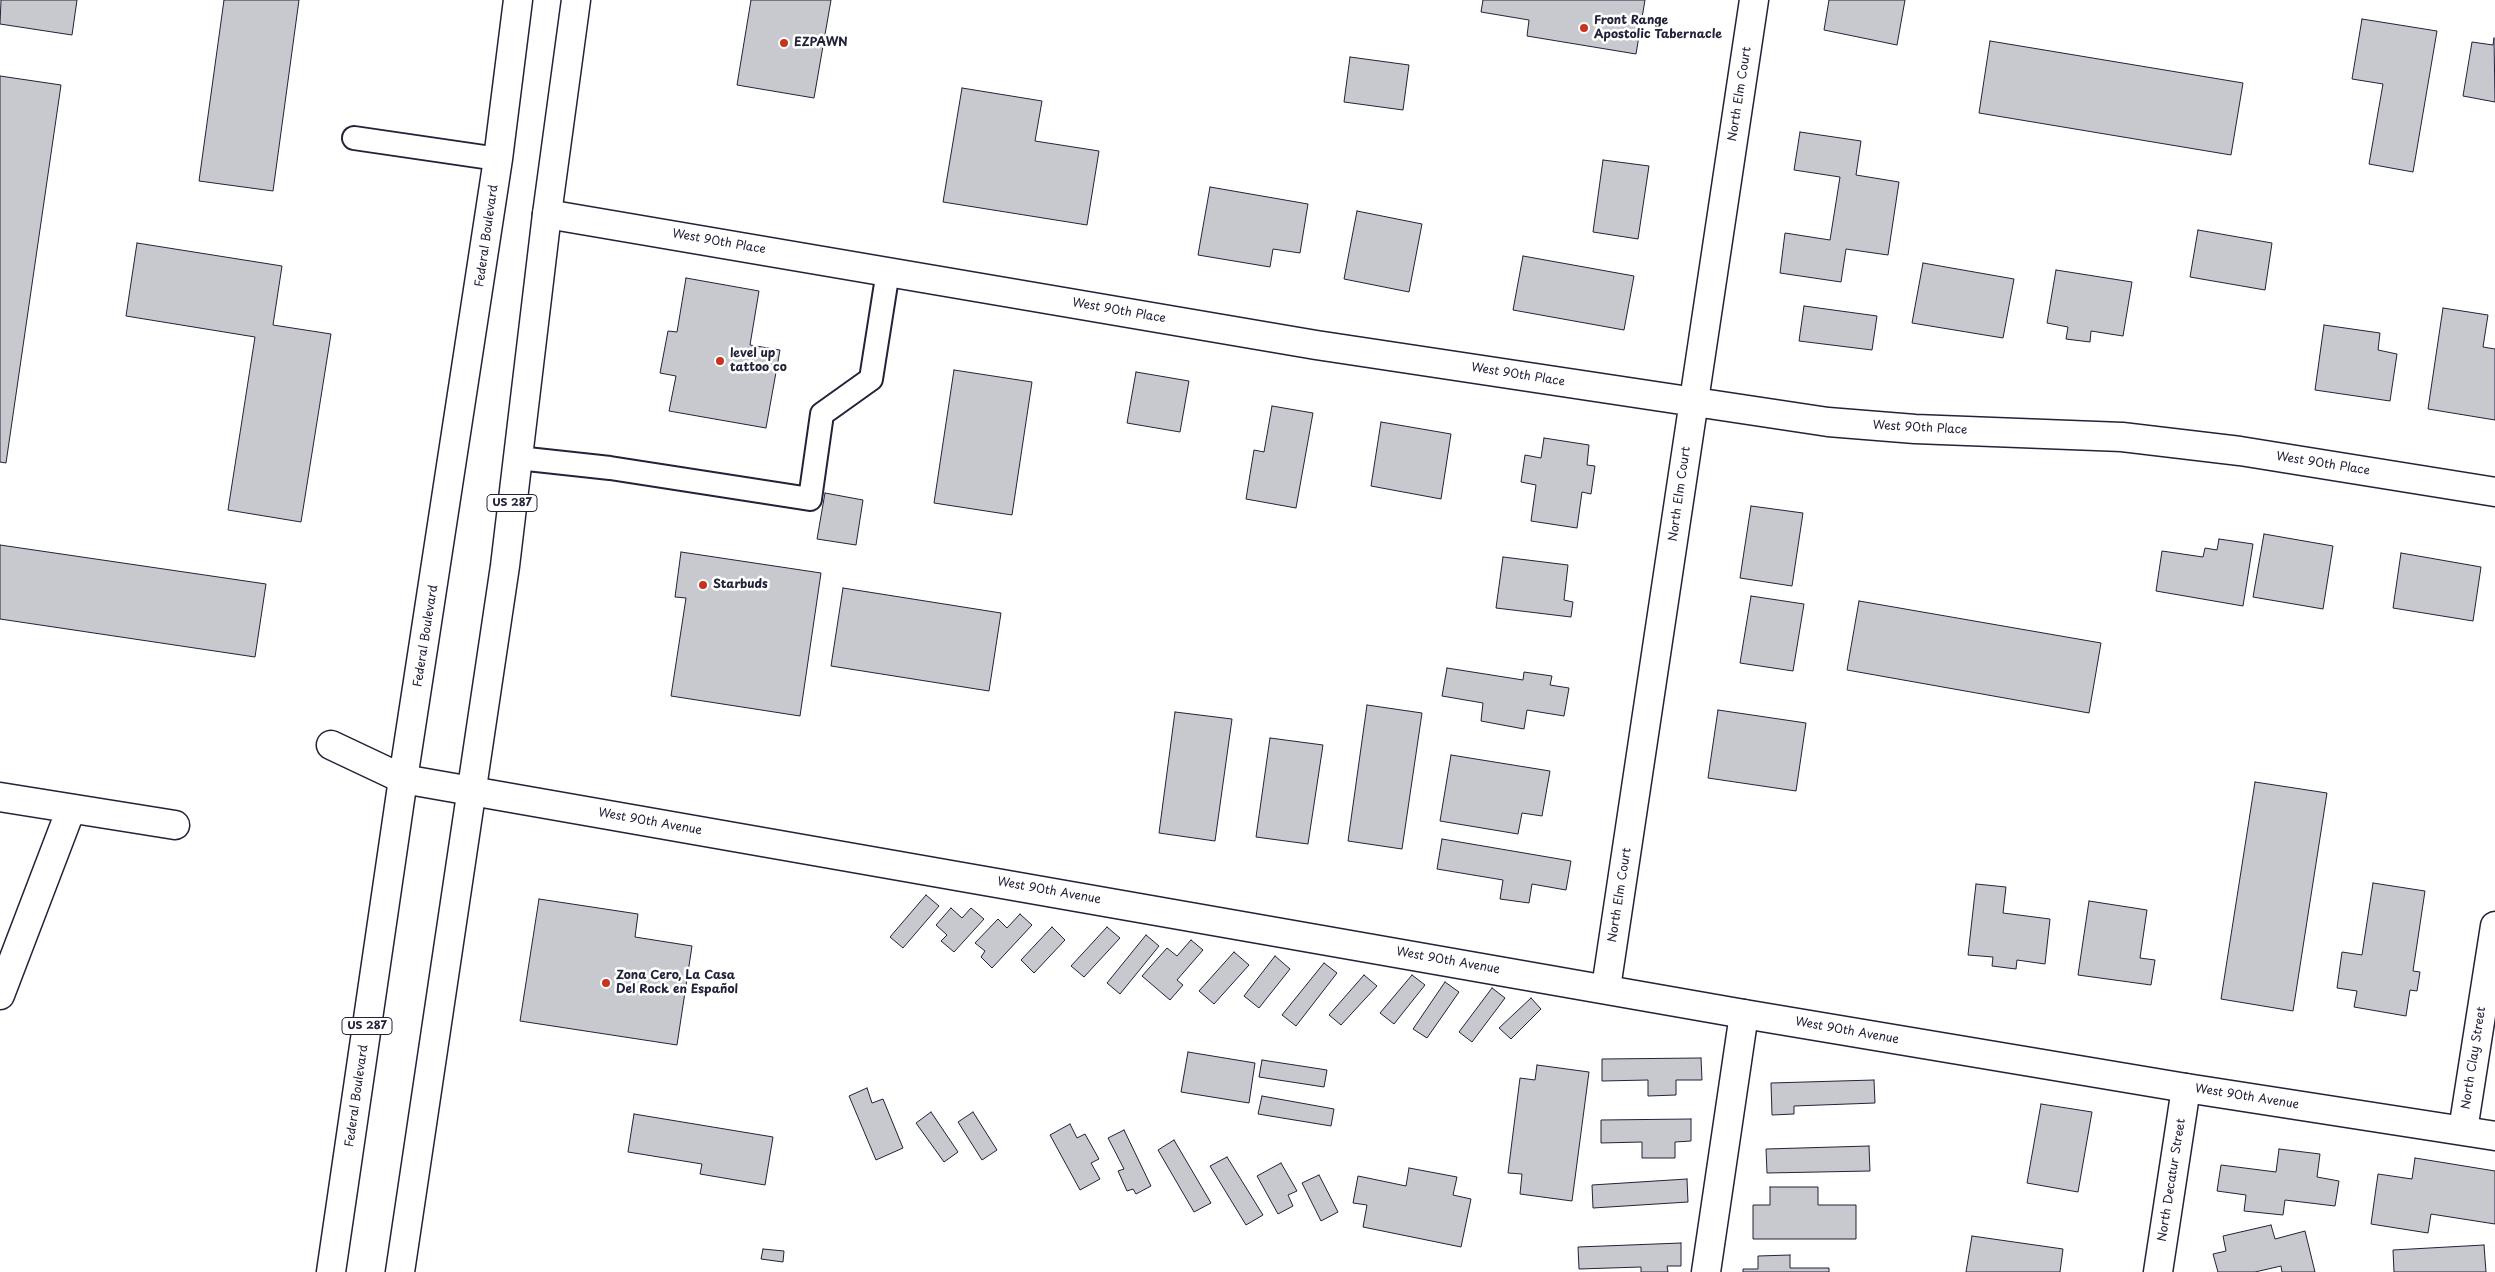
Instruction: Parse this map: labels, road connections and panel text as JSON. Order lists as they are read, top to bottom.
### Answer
{
  "streets": {
    "street": [
      "North Elm Court",
      "Federal Boulevard",
      "West 90th Place",
      "US 287",
      "West 90th Avenue",
      "North Clay Street",
      "North Decatur Street"
    ]
  },
  "crossings": [
    ["North Elm Court", "West 90th Place"],
    ["North Elm Court", "West 90th Avenue"],
    ["Federal Boulevard", "West 90th Avenue"],
    ["West 90th Place", "US 287"],
    ["US 287", "West 90th Avenue"],
    ["West 90th Avenue", "North Clay Street"],
    ["West 90th Avenue", "North Decatur Street"]
  ],
  "places": [
    "Front Range Apostolic Tabernacle",
    "EZPAWN",
    "level up tattoo co",
    "Starbuds",
    "Zona Cero, La Casa Del Rock en Español"
  ]
}
